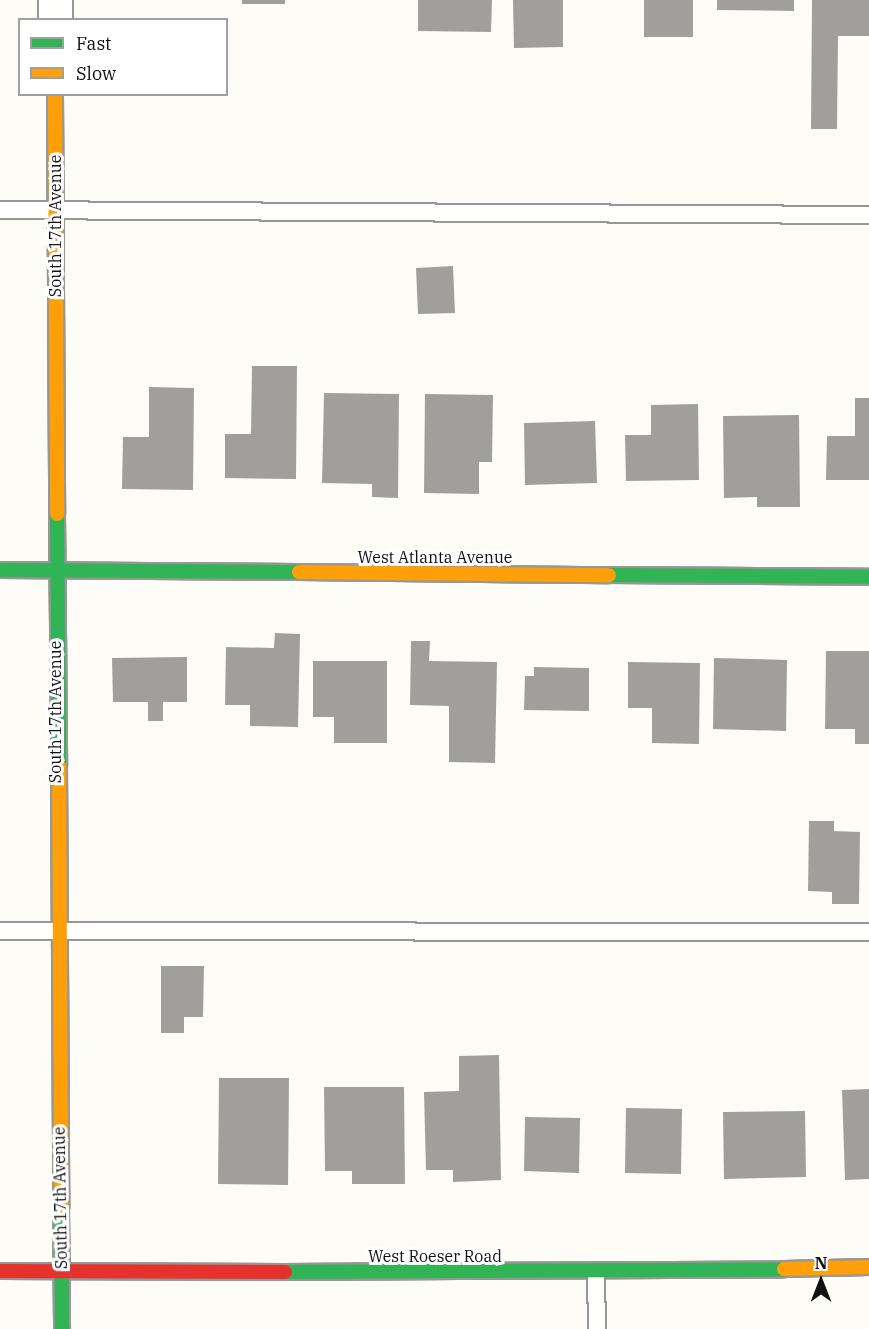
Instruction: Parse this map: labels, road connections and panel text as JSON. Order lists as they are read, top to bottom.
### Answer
{
  "streets": {
    "street": ["South 17th Avenue", "West Atlanta Avenue", "West Roeser Road"]
  },
  "crossings": [
    ["South 17th Avenue", "West Atlanta Avenue"],
    ["South 17th Avenue", "West Roeser Road"]
  ],
  "legend": ["Fast", "Slow"],
  "north": "top"
}
